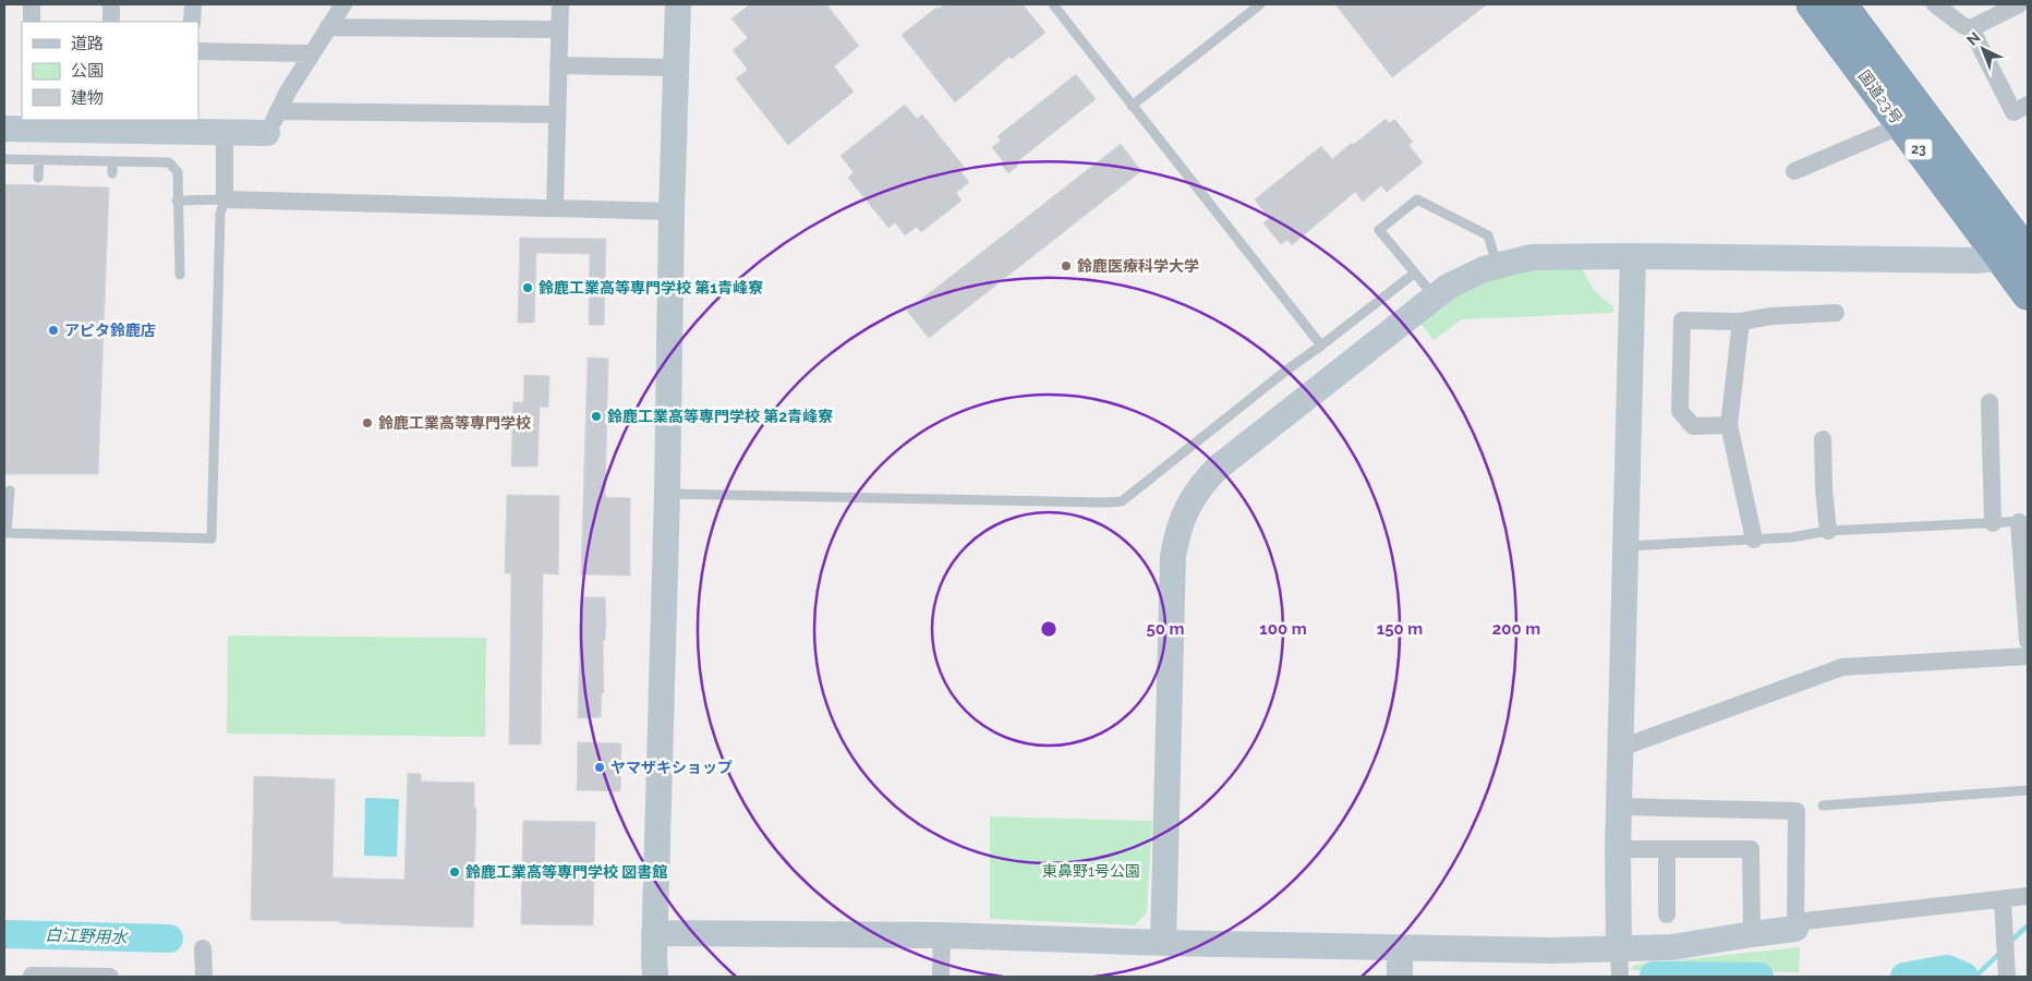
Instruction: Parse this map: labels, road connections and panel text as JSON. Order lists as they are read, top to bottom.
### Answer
{
  "streets": {
    "highway": ["国道23号", "23"]
  },
  "water": ["白江野用水"],
  "parks": ["東鼻野1号公園"],
  "places": [
    "鈴鹿医療科学大学",
    "鈴鹿工業高等専門学校 第1青峰寮",
    "アピタ鈴鹿店",
    "鈴鹿工業高等専門学校 第2青峰寮",
    "鈴鹿工業高等専門学校",
    "ヤマザキショップ",
    "鈴鹿工業高等専門学校 図書館"
  ],
  "legend": ["道路", "公園", "建物"],
  "north": "top left",
  "rings": [
    "50 m",
    "100 m",
    "150 m",
    "200 m"
  ]
}
